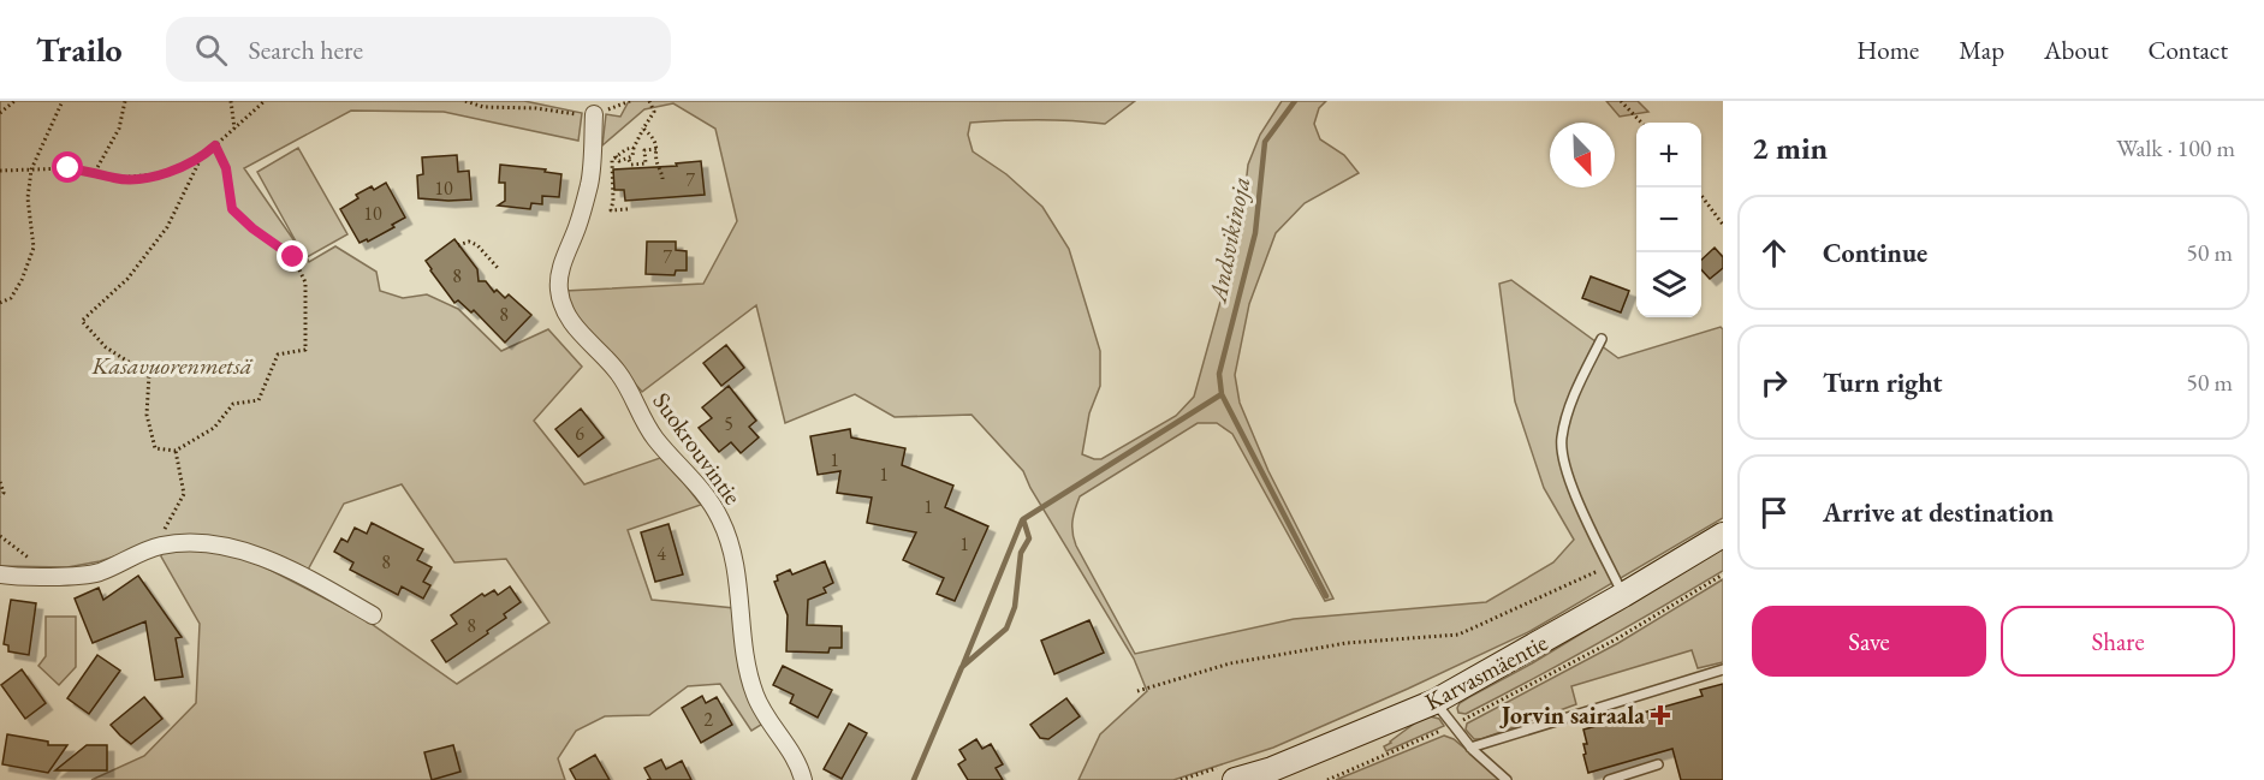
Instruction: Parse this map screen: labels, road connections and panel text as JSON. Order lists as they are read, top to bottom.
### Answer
{
  "streets": {
    "main road": ["Karvasmäentie"],
    "street": ["Suokrouvintie"]
  },
  "water": ["Andsvikinoja"],
  "parks": ["Kasavuorenmetsä"],
  "places": {
    "health": ["Jorvin sairaala"]
  },
  "house_numbers": [
    "7",
    "10",
    "10",
    "7",
    "8",
    "8",
    "5",
    "6",
    "1",
    "1",
    "1",
    "1",
    "4",
    "8",
    "8",
    "2"
  ],
  "north": "bottom right",
  "page": {
    "header": "Trailo",
    "search": "Search here",
    "nav": [
      "Home",
      "Map",
      "About",
      "Contact"
    ],
    "heading": ["2 min", "Walk · 100 m"],
    "map_buttons": ["+", "−"],
    "list": [
      ["Continue", "50 m"],
      ["Turn right", "50 m"],
      "Arrive at destination"
    ],
    "buttons": ["Save", "Share"]
  }
}
